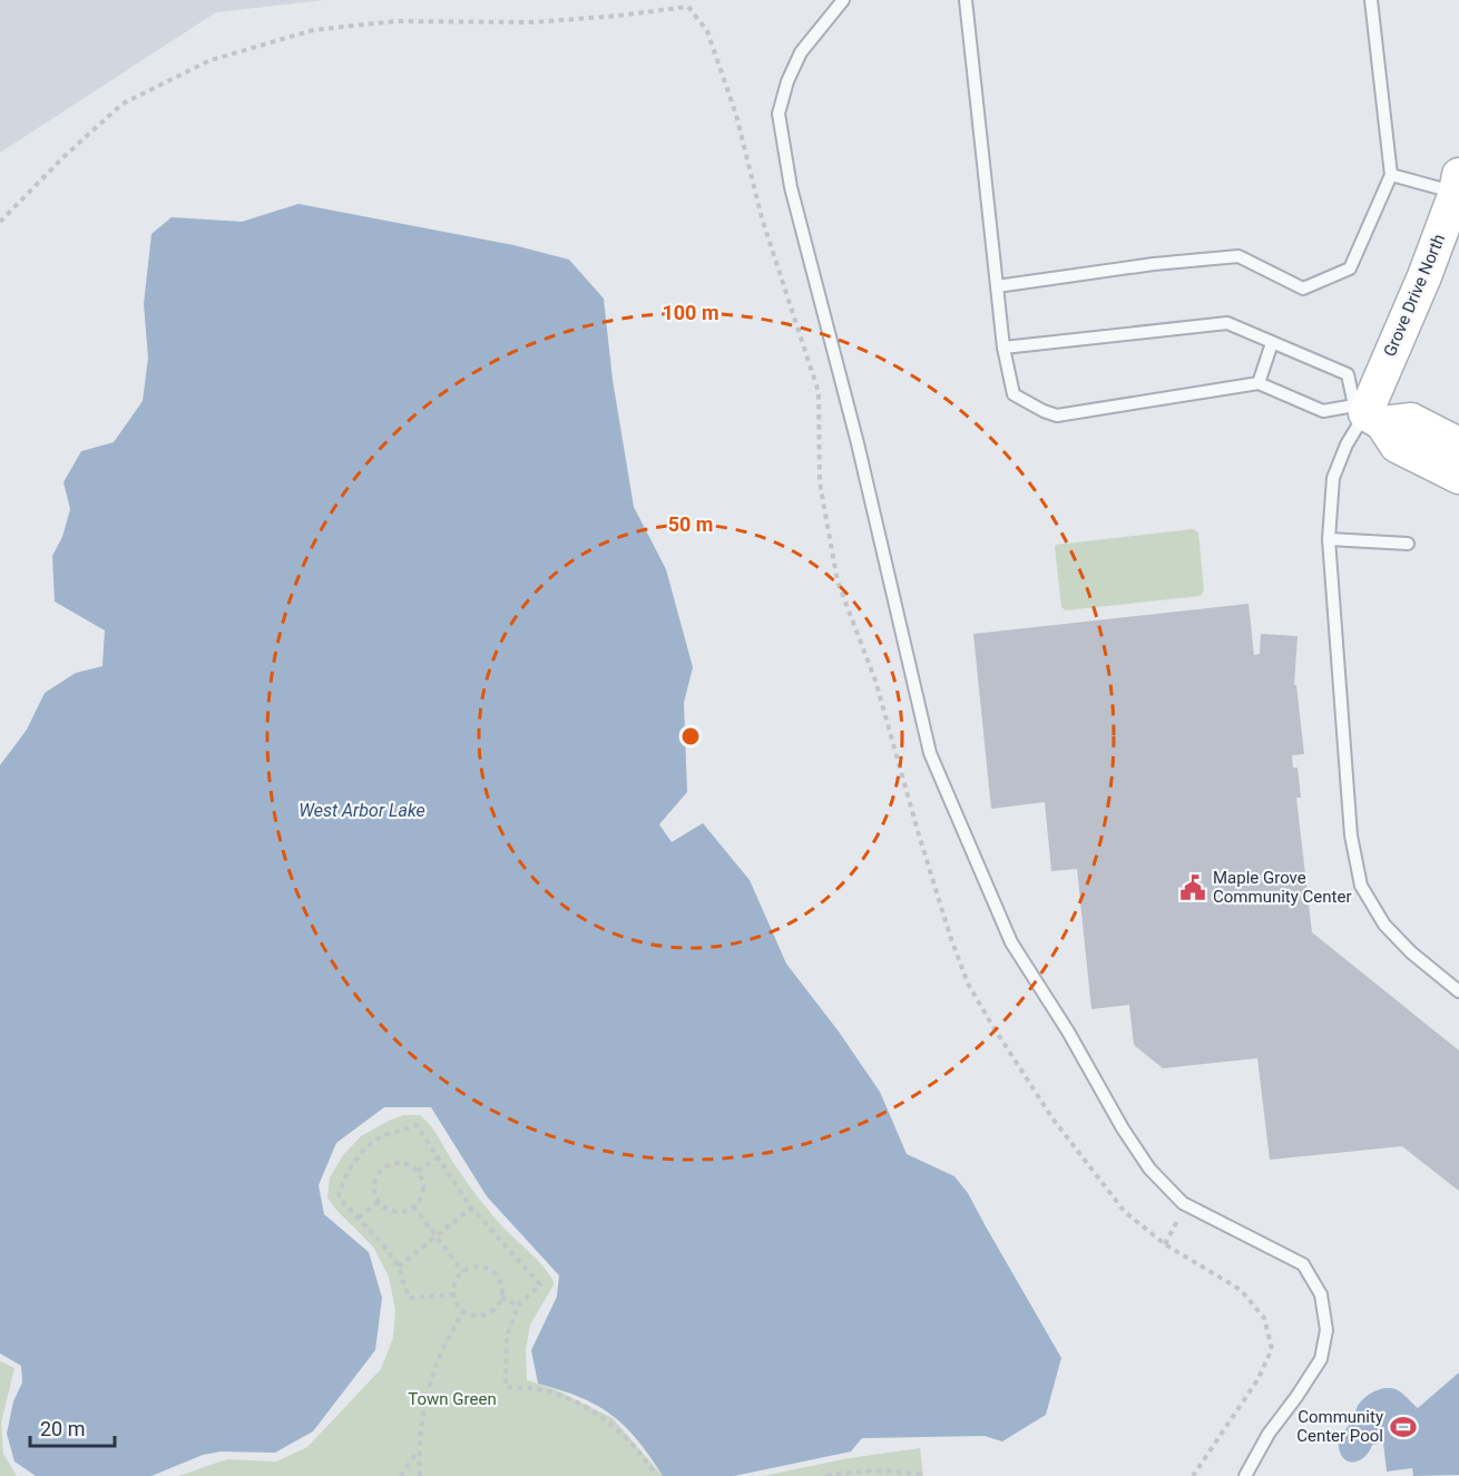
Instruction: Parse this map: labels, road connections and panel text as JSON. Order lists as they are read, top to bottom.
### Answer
{
  "streets": {
    "street": ["Grove Drive North"]
  },
  "water": ["West Arbor Lake"],
  "parks": ["Town Green"],
  "places": {
    "public building": ["Maple Grove Community Center"],
    "sports": ["Community Center Pool"]
  },
  "scale_bar": "20 m",
  "rings": ["100 m", "50 m"]
}
